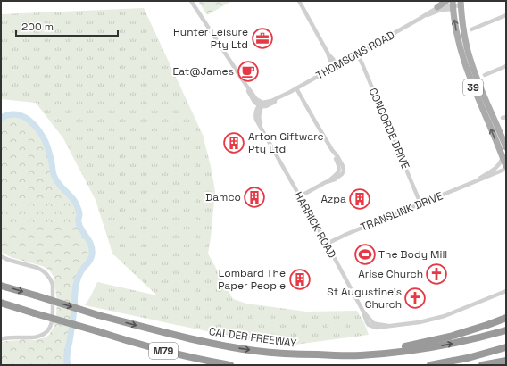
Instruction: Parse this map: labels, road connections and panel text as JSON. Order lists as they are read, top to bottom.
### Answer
{
  "streets": {
    "highway": ["CALDER FREEWAY", "M79"],
    "main road": ["39"],
    "street": [
      "THOMSONS ROAD",
      "CONCORDE DRIVE",
      "TRANSLINK DRIVE",
      "HARRICK ROAD"
    ]
  },
  "crossings": [
    ["THOMSONS ROAD", "39"],
    ["THOMSONS ROAD", "CONCORDE DRIVE"],
    ["THOMSONS ROAD", "HARRICK ROAD"],
    ["39", "TRANSLINK DRIVE"],
    ["CONCORDE DRIVE", "TRANSLINK DRIVE"],
    ["TRANSLINK DRIVE", "HARRICK ROAD"]
  ],
  "places": {
    "office": ["Hunter Leisure Pty Ltd"],
    "cafe": ["Eat@James"],
    "building": [
      "Arton Giftware Pty Ltd",
      "Damco",
      "Azpa",
      "Lombard The Paper People"
    ],
    "sports": ["The Body Mill"],
    "church": ["Arise Church", "St Augustine's Church"]
  },
  "scale_bar": "200 m"
}
